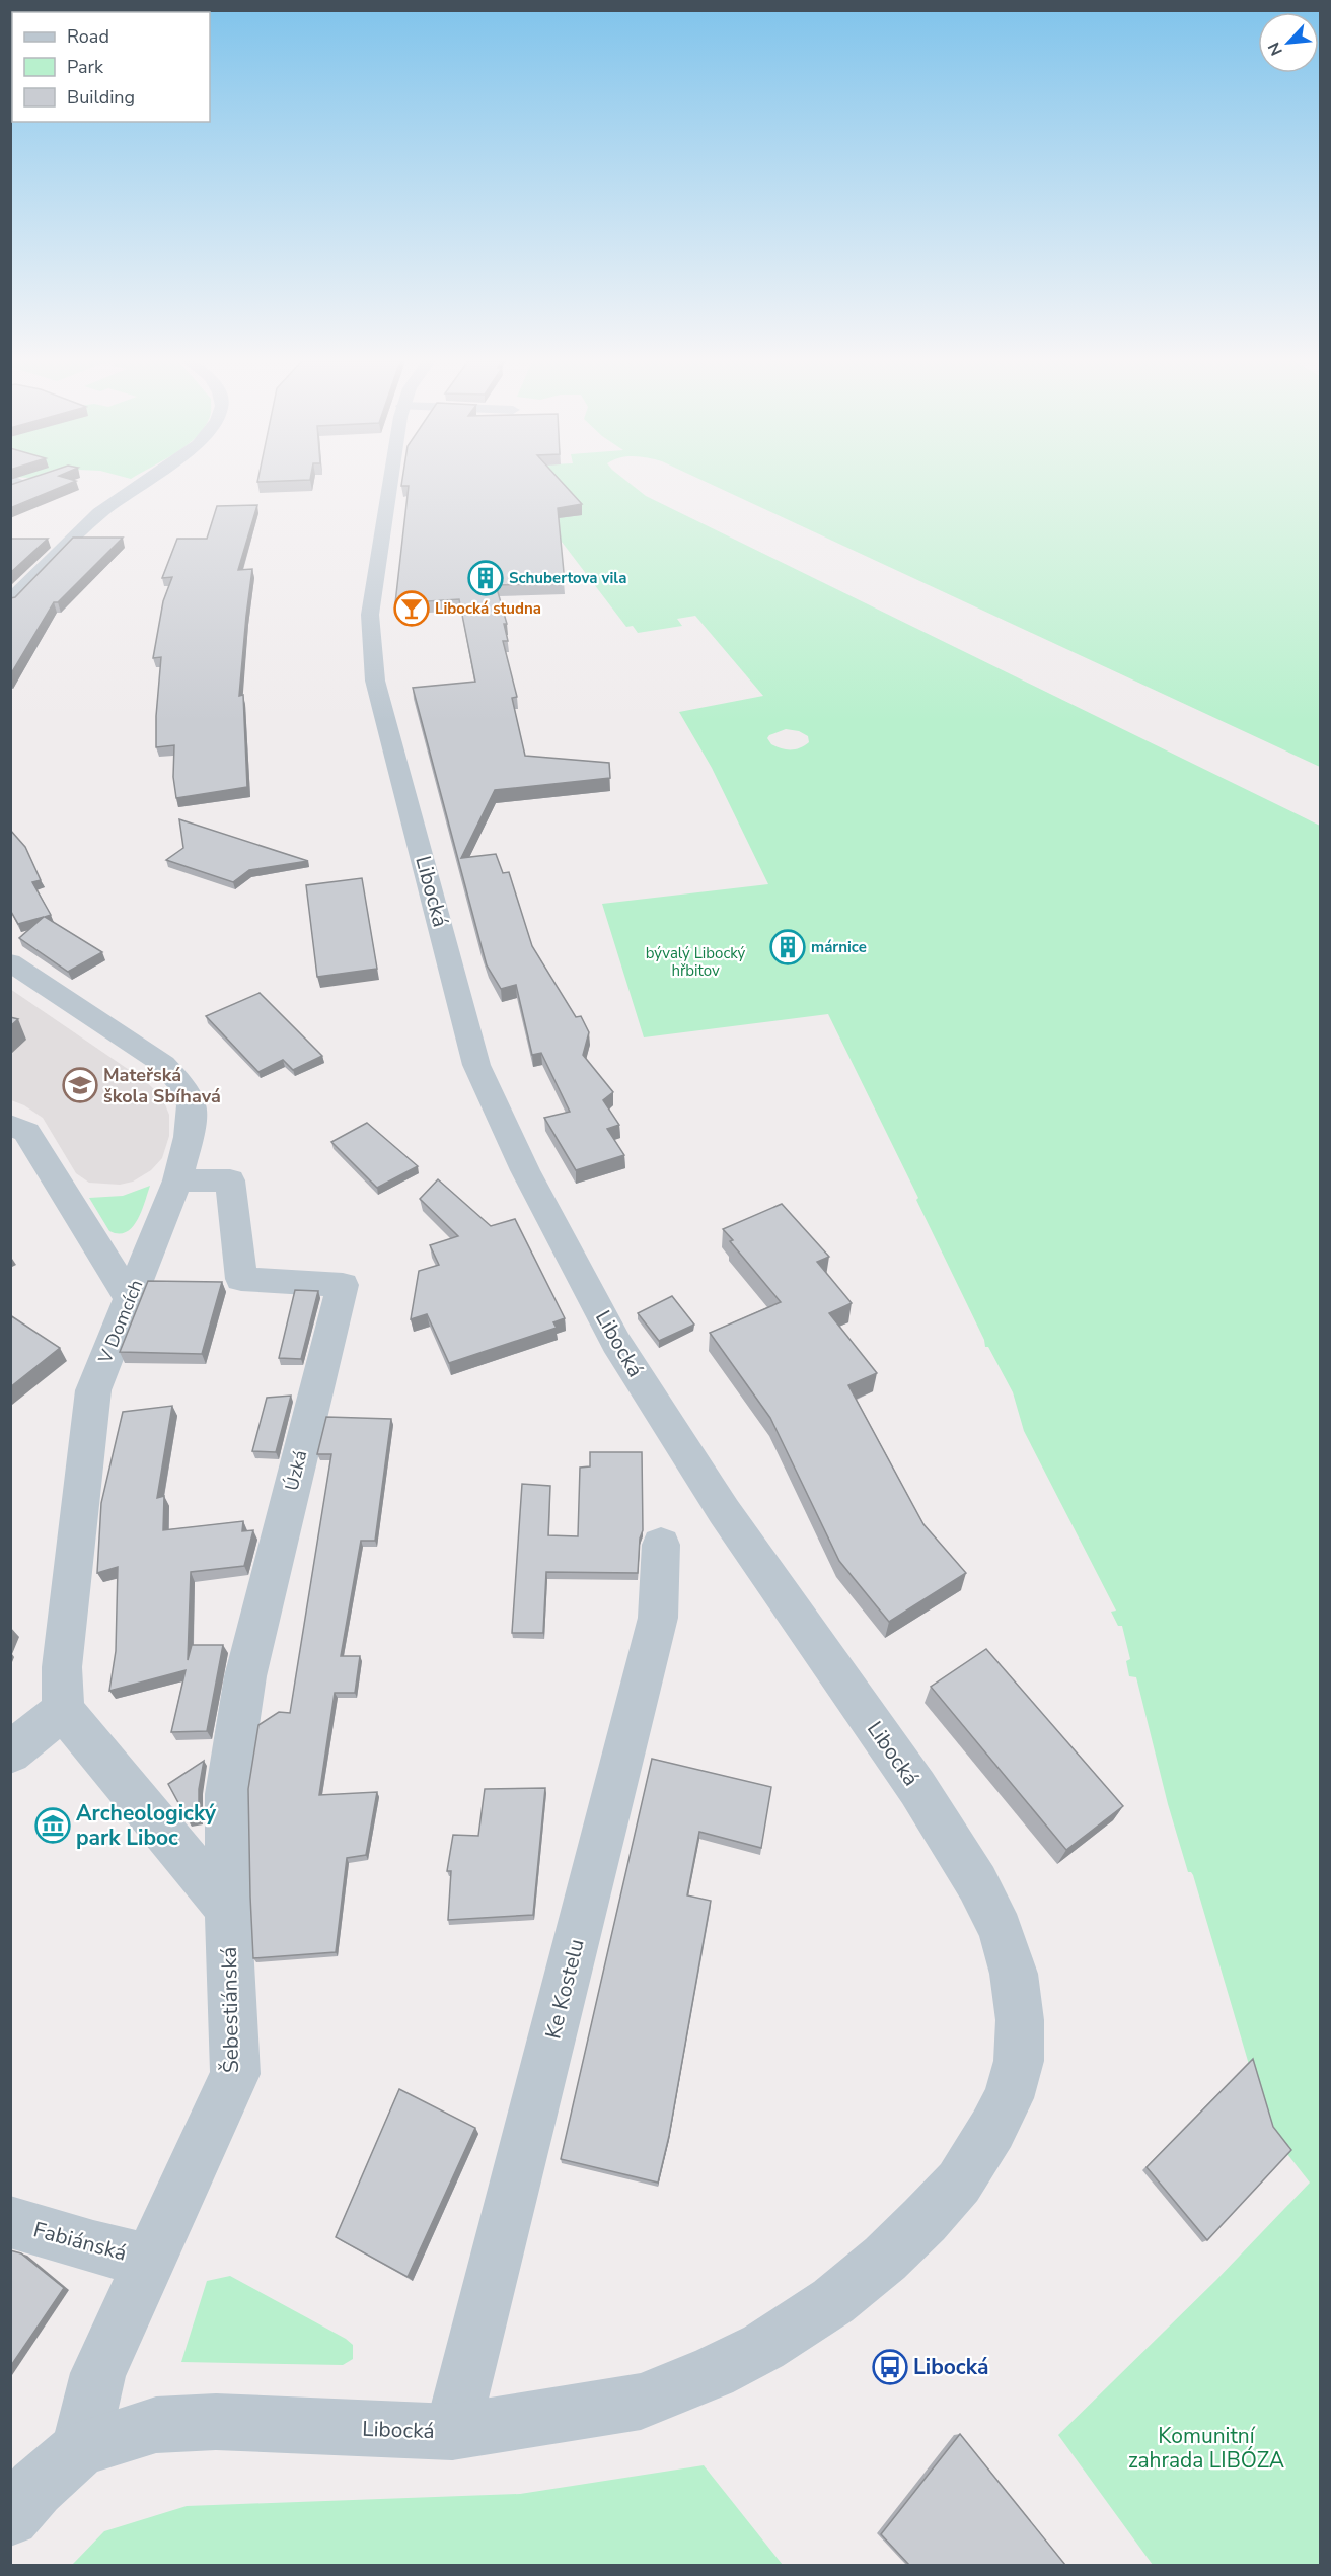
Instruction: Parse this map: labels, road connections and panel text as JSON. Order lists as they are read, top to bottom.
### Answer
{
  "streets": {
    "street": [
      "Libocká",
      "V Domcích",
      "Úzká",
      "Ke Kostelu",
      "Šebestiánská",
      "Fabiánská"
    ]
  },
  "crossings": [
    ["Libocká", "Ke Kostelu"],
    ["Libocká", "Šebestiánská"],
    ["V Domcích", "Úzká"],
    ["Úzká", "Šebestiánská"],
    ["Šebestiánská", "Fabiánská"]
  ],
  "parks": ["bývalý Libocký hřbitov", "Komunitní zahrada LIBÓZA"],
  "places": {
    "building": ["Schubertova vila", "márnice"],
    "bar": ["Libocká studna"],
    "school or university": ["Mateřská škola Sbíhavá"],
    "museum": ["Archeologický park Liboc"],
    "bus stop": ["Libocká"]
  },
  "legend": ["Road", "Park", "Building"],
  "north": "bottom left"
}
